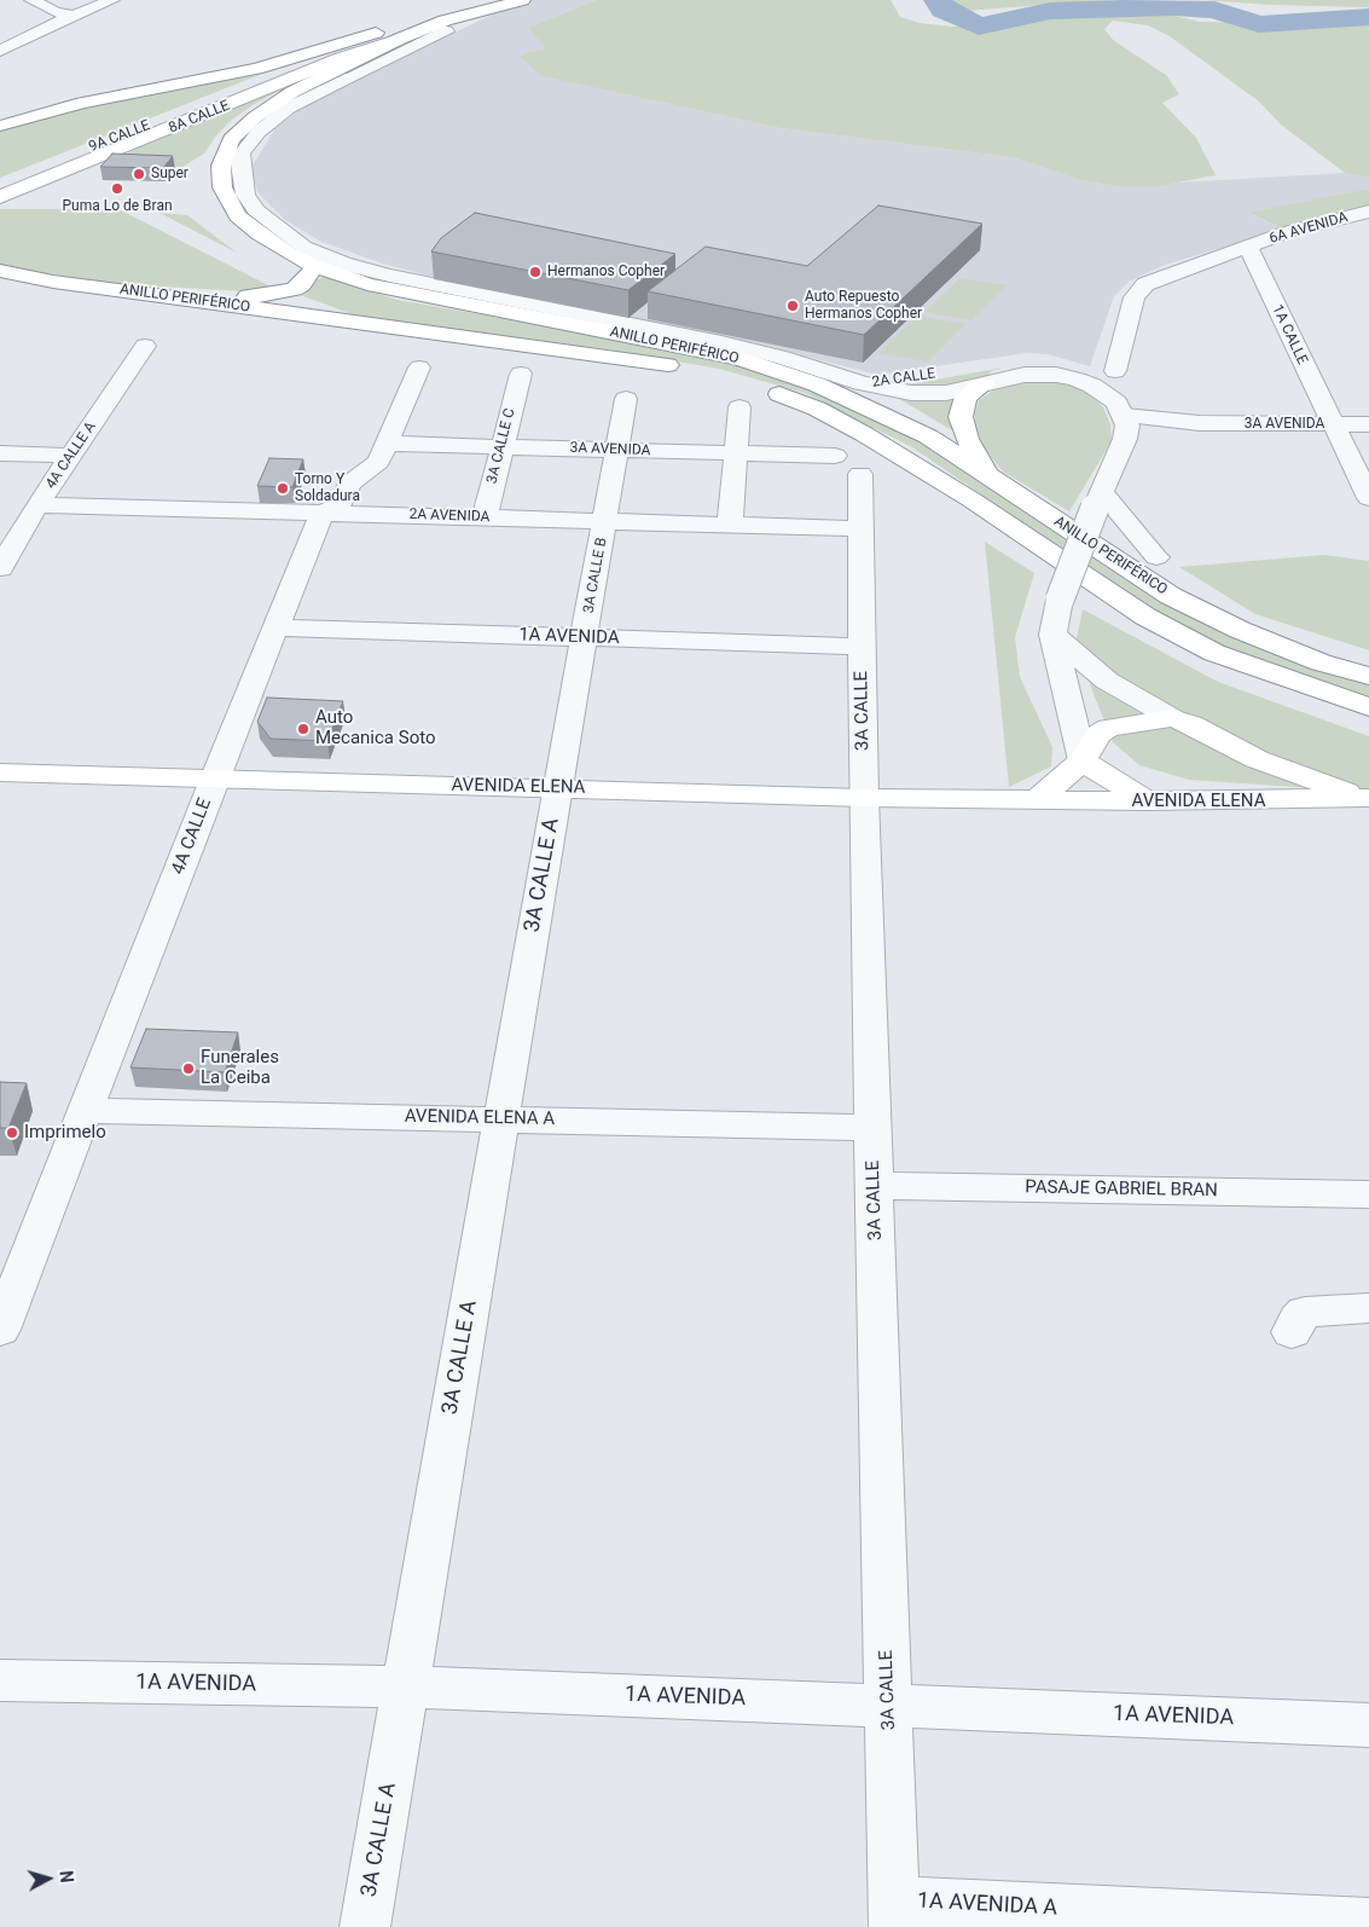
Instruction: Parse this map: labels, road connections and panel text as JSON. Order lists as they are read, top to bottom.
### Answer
{
  "streets": {
    "main road": [
      "8A CALLE",
      "9A CALLE",
      "ANILLO PERIFÉRICO",
      "AVENIDA ELENA"
    ],
    "street": [
      "6A AVENIDA",
      "1A CALLE",
      "2A CALLE",
      "3A AVENIDA",
      "3A CALLE C",
      "4A CALLE A",
      "2A AVENIDA",
      "3A CALLE B",
      "1A AVENIDA",
      "3A CALLE",
      "4A CALLE",
      "3A CALLE A",
      "AVENIDA ELENA A",
      "PASAJE GABRIEL BRAN",
      "1A AVENIDA A"
    ]
  },
  "crossings": [
    ["8A CALLE", "ANILLO PERIFÉRICO"],
    ["6A AVENIDA", "1A CALLE"],
    ["ANILLO PERIFÉRICO", "2A CALLE"],
    ["1A CALLE", "3A AVENIDA"],
    ["2A CALLE", "3A AVENIDA"],
    ["2A CALLE", "AVENIDA ELENA"],
    ["3A AVENIDA", "3A CALLE C"],
    ["3A AVENIDA", "3A CALLE B"],
    ["3A CALLE C", "2A AVENIDA"],
    ["4A CALLE A", "2A AVENIDA"],
    ["2A AVENIDA", "3A CALLE B"],
    ["2A AVENIDA", "3A CALLE"],
    ["2A AVENIDA", "4A CALLE"],
    ["3A CALLE B", "1A AVENIDA"],
    ["3A CALLE B", "AVENIDA ELENA"],
    ["3A CALLE B", "3A CALLE A"],
    ["1A AVENIDA", "3A CALLE"],
    ["1A AVENIDA", "4A CALLE"],
    ["1A AVENIDA", "3A CALLE A"],
    ["3A CALLE", "AVENIDA ELENA"],
    ["3A CALLE", "AVENIDA ELENA A"],
    ["3A CALLE", "PASAJE GABRIEL BRAN"],
    ["3A CALLE", "1A AVENIDA A"],
    ["AVENIDA ELENA", "4A CALLE"],
    ["AVENIDA ELENA", "3A CALLE A"],
    ["4A CALLE", "AVENIDA ELENA A"],
    ["3A CALLE A", "AVENIDA ELENA A"]
  ],
  "places": [
    "Super",
    "Puma Lo de Bran",
    "Hermanos Copher",
    "Auto Repuesto Hermanos Copher",
    "Torno Y Soldadura",
    "Auto Mecanica Soto",
    "Funerales La Ceiba",
    "Imprimelo"
  ],
  "north": "right"
}
